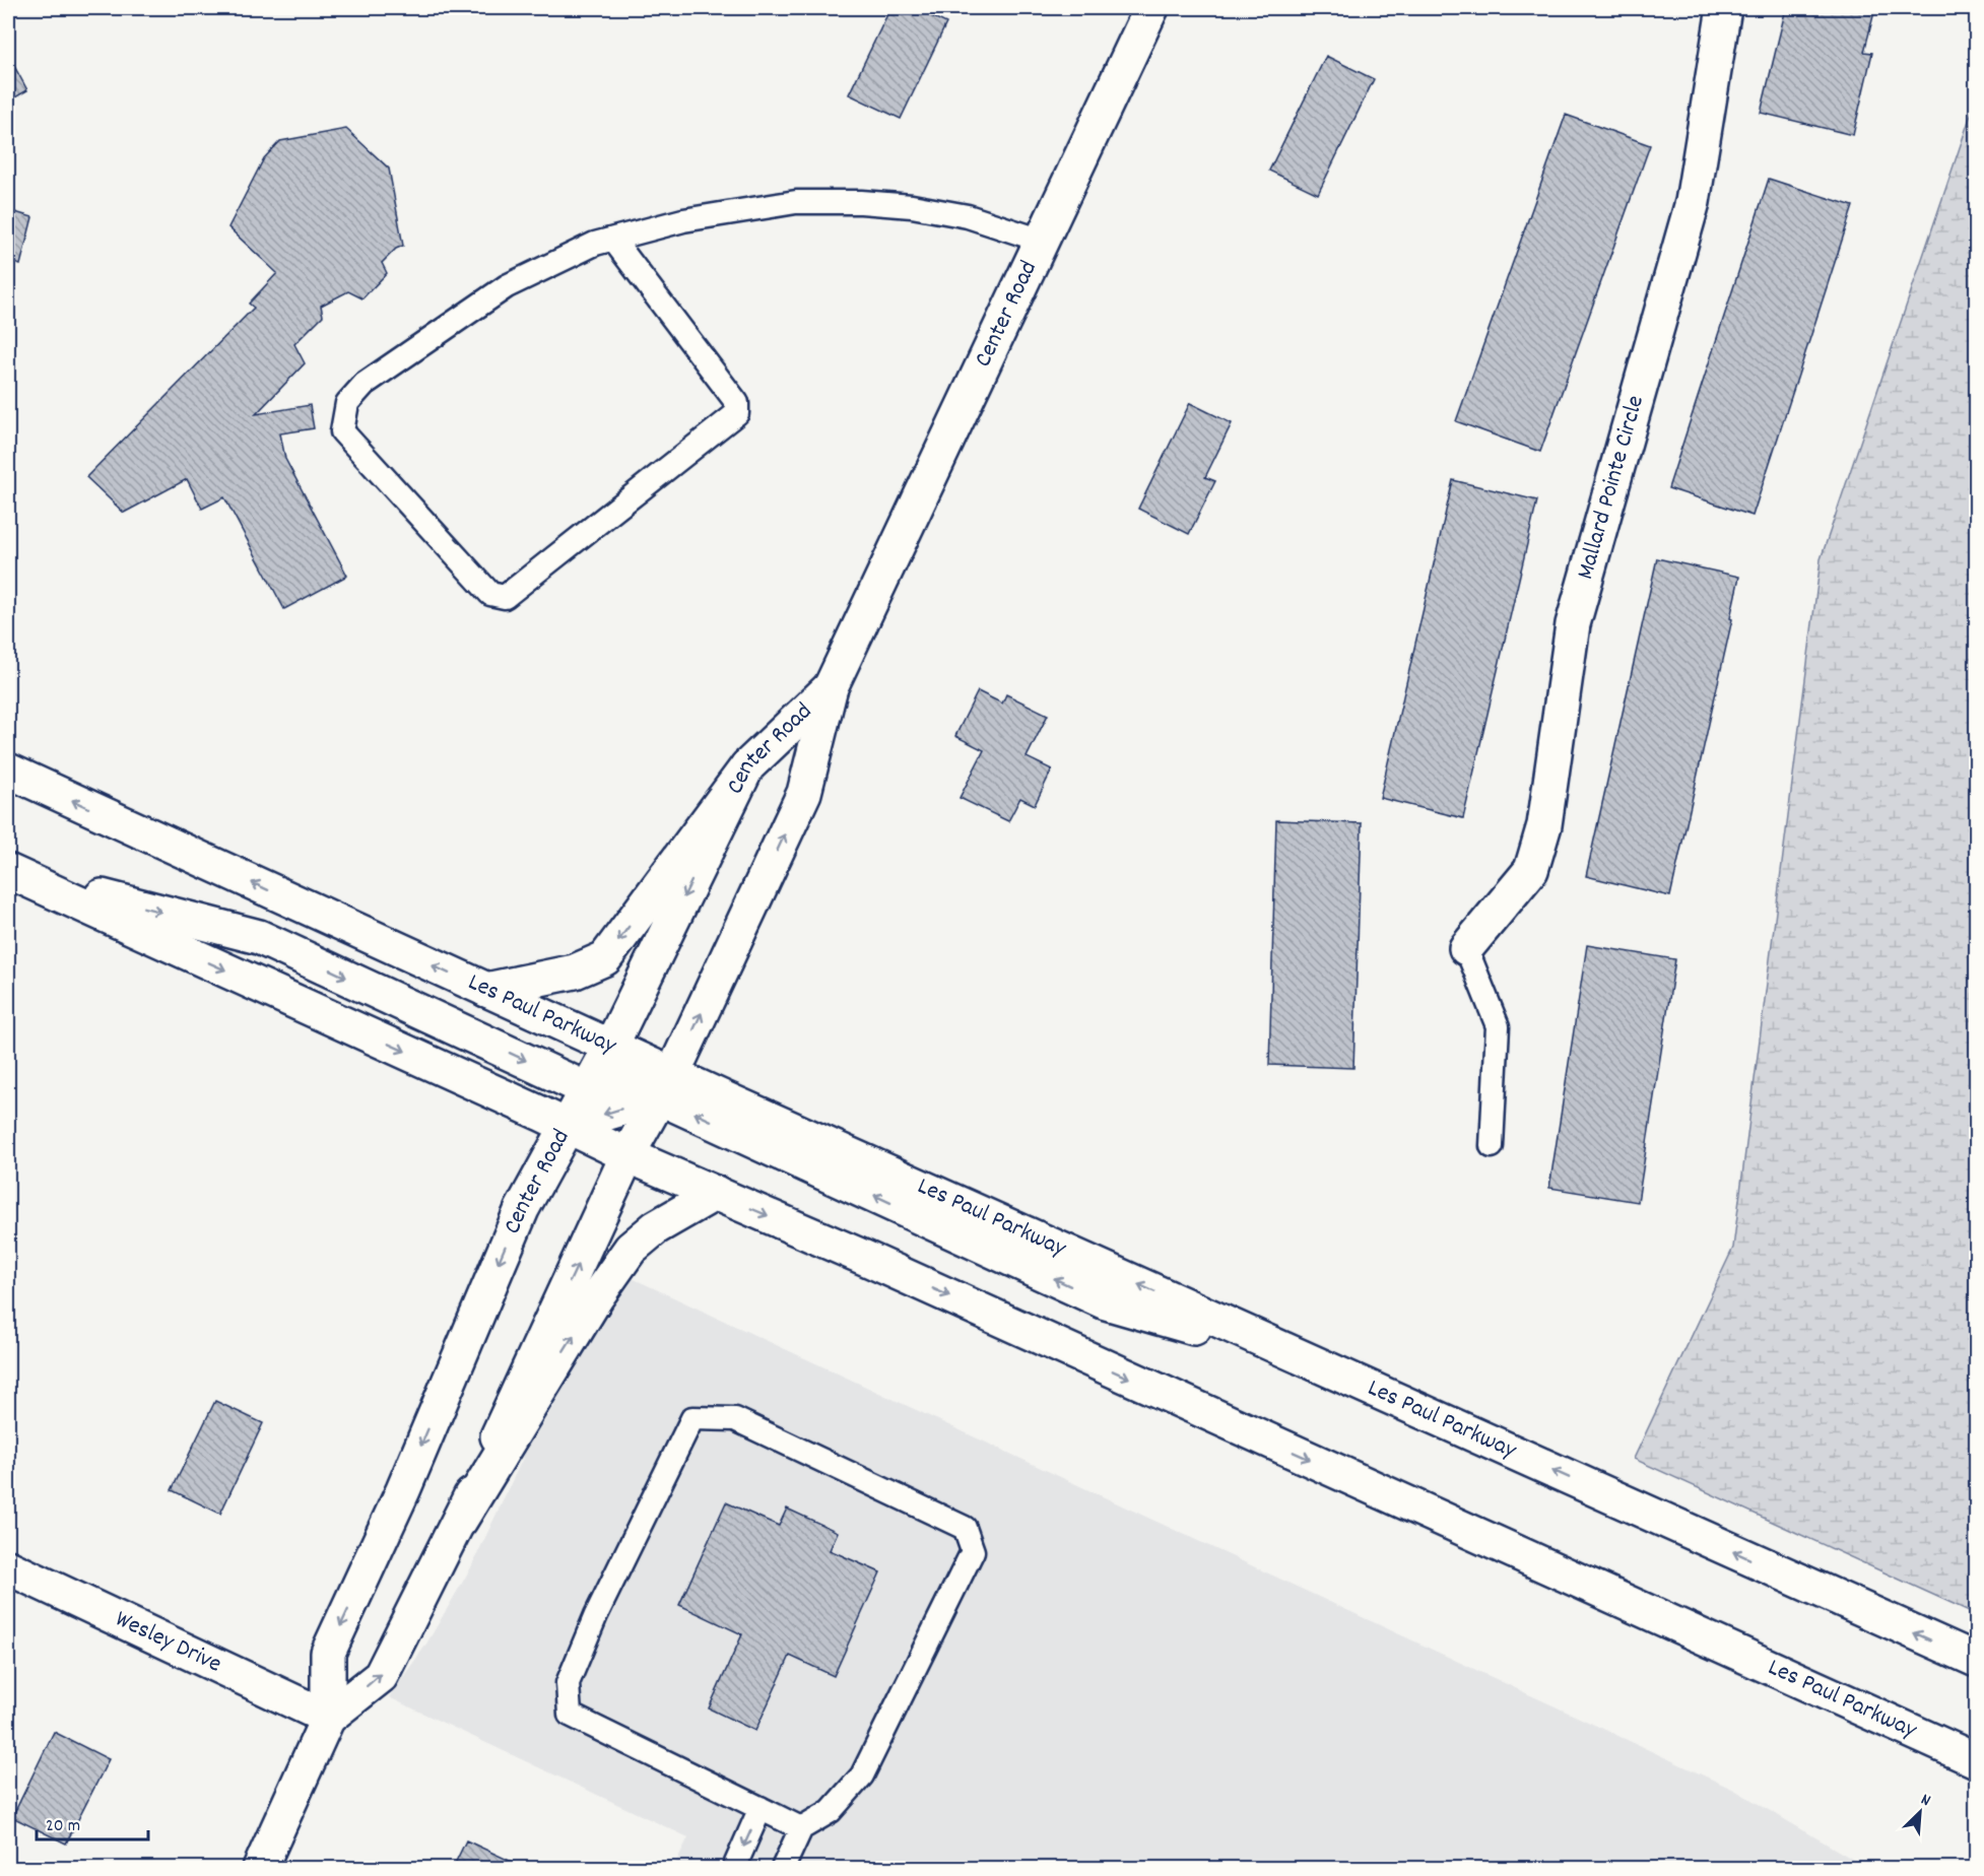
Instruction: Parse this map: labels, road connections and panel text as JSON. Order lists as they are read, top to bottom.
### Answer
{
  "streets": {
    "main road": [
      "Center Road",
      "Mallard Pointe Circle",
      "Les Paul Parkway",
      "Wesley Drive"
    ]
  },
  "crossings": [
    ["Center Road", "Les Paul Parkway"],
    ["Center Road", "Wesley Drive"]
  ],
  "scale_bar": "20 m",
  "north": "top right"
}
